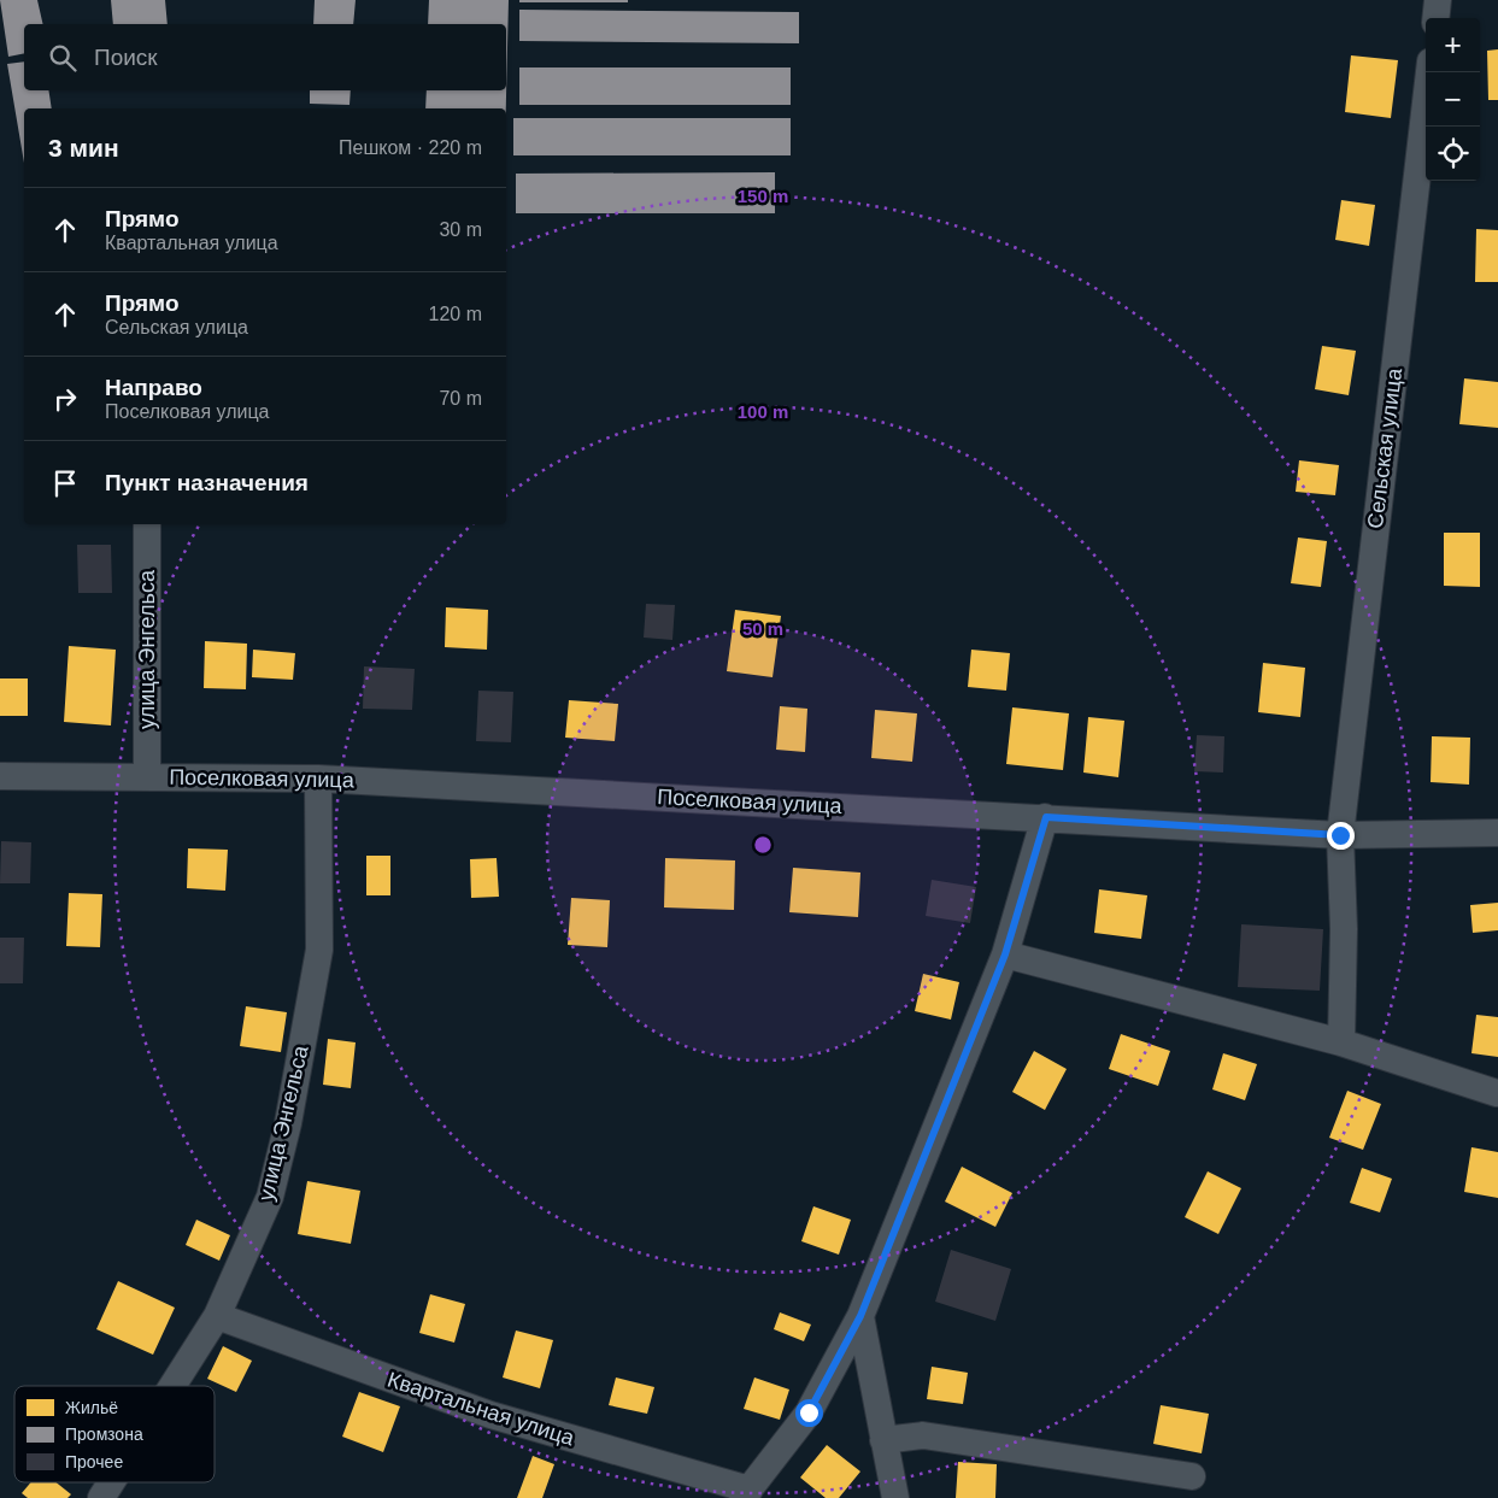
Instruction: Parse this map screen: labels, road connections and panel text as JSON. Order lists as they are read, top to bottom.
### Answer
{
  "streets": {
    "street": [
      "Сельская улица",
      "улица Энгельса",
      "Поселковая улица",
      "Квартальная улица"
    ]
  },
  "crossings": [
    ["Сельская улица", "Поселковая улица"],
    ["улица Энгельса", "Поселковая улица"],
    ["улица Энгельса", "Квартальная улица"]
  ],
  "legend": ["Жильё", "Промзона", "Прочее"],
  "page": {
    "map_buttons": ["+", "−"],
    "search": "Поиск",
    "heading": ["3 мин", "Пешком · 220 m"],
    "list": [
      ["Прямо", "Квартальная улица", "30 m"],
      ["Прямо", "Сельская улица", "120 m"],
      ["Направо", "Поселковая улица", "70 m"],
      "Пункт назначения"
    ]
  },
  "rings": ["150 m", "100 m", "50 m"]
}
